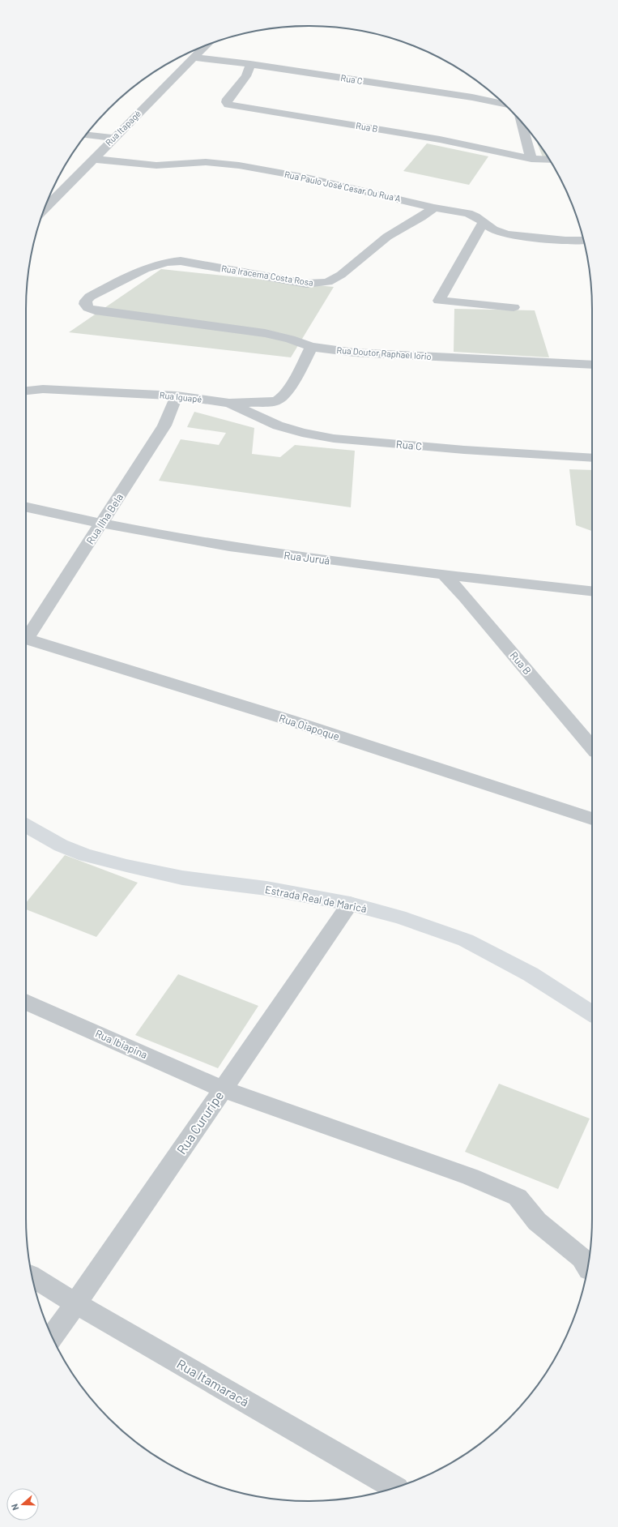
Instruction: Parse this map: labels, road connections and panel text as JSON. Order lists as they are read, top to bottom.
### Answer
{
  "streets": {
    "main road": ["Estrada Real de Maricá"],
    "street": [
      "Rua C",
      "Rua B",
      "Rua Itapagé",
      "Rua Paulo José Cesar Ou Rua A",
      "Rua Iracema Costa Rosa",
      "Rua Doutor Raphael Iorio",
      "Rua Iguapé",
      "Rua Ilha Bela",
      "Rua Juruá",
      "Rua Oiapoque",
      "Rua Ibiapina",
      "Rua Cururipe",
      "Rua Itamaracá"
    ]
  },
  "crossings": [
    ["Rua C", "Rua B"],
    ["Rua C", "Rua Itapagé"],
    ["Rua C", "Rua Iguapé"],
    ["Rua B", "Rua Juruá"],
    ["Rua Itapagé", "Rua Paulo José Cesar Ou Rua A"],
    ["Rua Paulo José Cesar Ou Rua A", "Rua Iracema Costa Rosa"],
    ["Rua Iracema Costa Rosa", "Rua Doutor Raphael Iorio"],
    ["Rua Doutor Raphael Iorio", "Rua Iguapé"],
    ["Rua Iguapé", "Rua Ilha Bela"],
    ["Rua Ilha Bela", "Rua Juruá"],
    ["Estrada Real de Maricá", "Rua Cururipe"],
    ["Rua Ibiapina", "Rua Cururipe"],
    ["Rua Cururipe", "Rua Itamaracá"]
  ],
  "north": "left"
}
